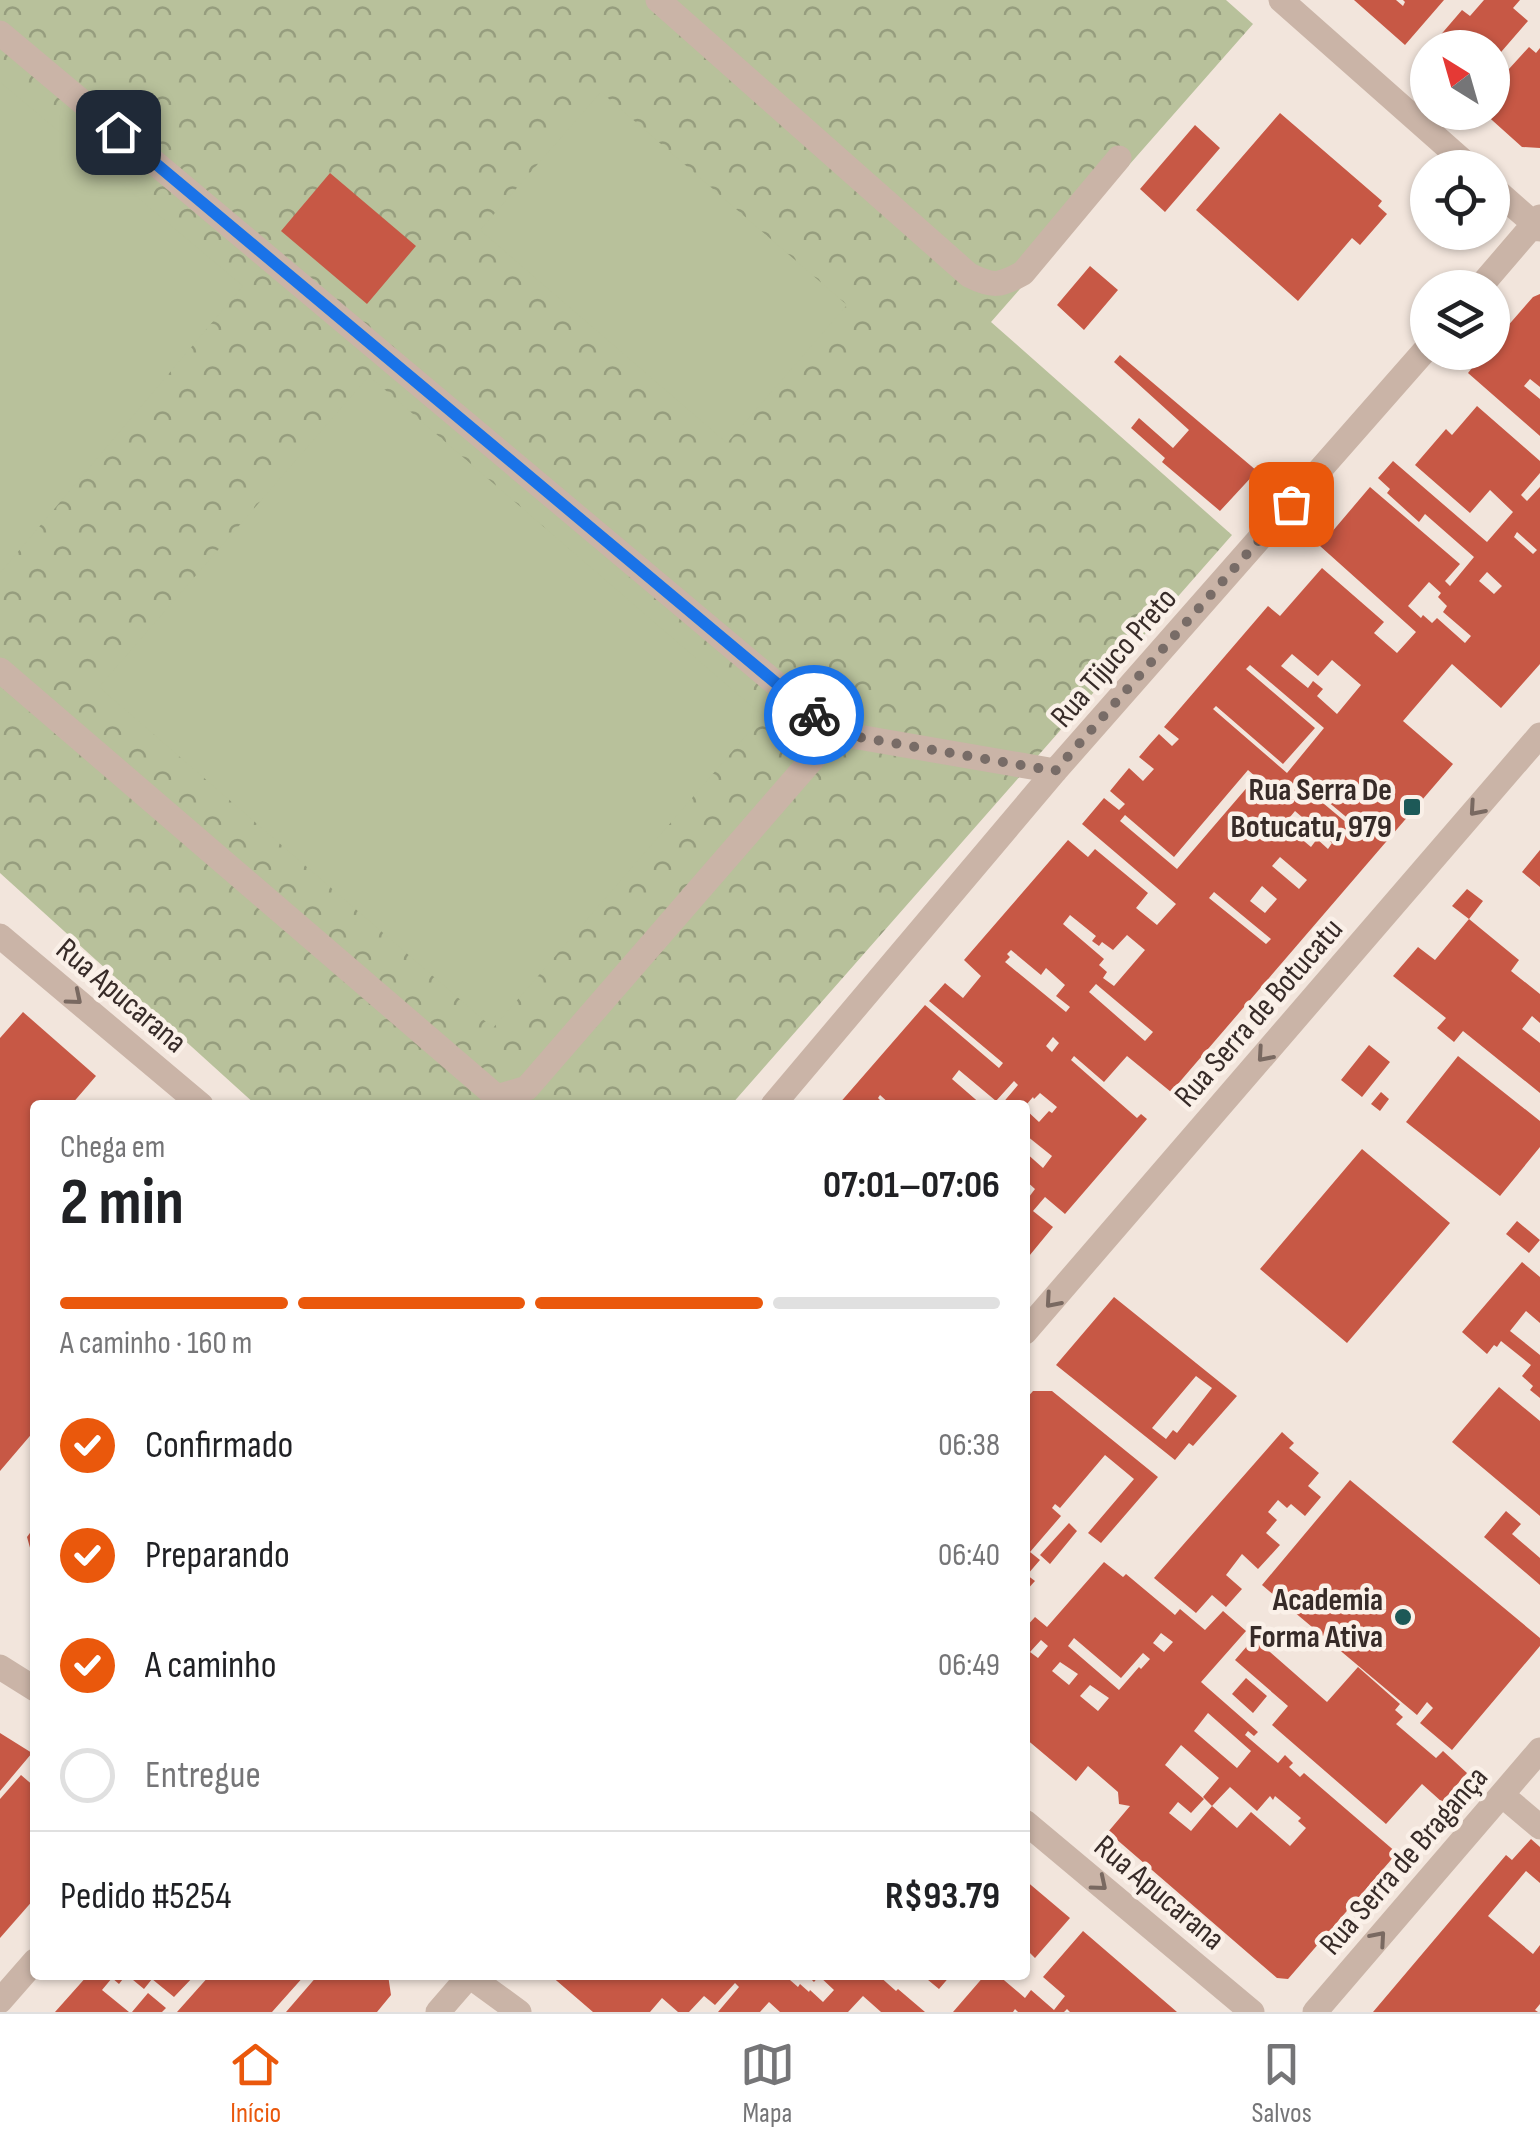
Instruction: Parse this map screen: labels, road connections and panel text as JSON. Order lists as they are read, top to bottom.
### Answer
{
  "streets": {
    "street": [
      "Rua Tijuco Preto",
      "Rua Apucarana",
      "Rua Serra de Botucatu",
      "Rua Serra de Bragança"
    ]
  },
  "one_way": ["Rua Apucarana", "Rua Serra de Botucatu", "Rua Serra de Bragança"],
  "places": {
    "transit": ["Rua Serra De Botucatu, 979"],
    "other": ["Academia Forma Ativa"]
  },
  "north": "top left",
  "page": {
    "heading": ["2 min", "Chega em", "07:01–07:06"],
    "panel": ["Pedido #5254", "R$93.79"],
    "bar": "A caminho · 160 m",
    "list": [
      ["Confirmado", "06:38"],
      ["Preparando", "06:40"],
      ["A caminho", "06:49"],
      "Entregue"
    ],
    "tabs": ["Início", "Mapa", "Salvos"]
  }
}
